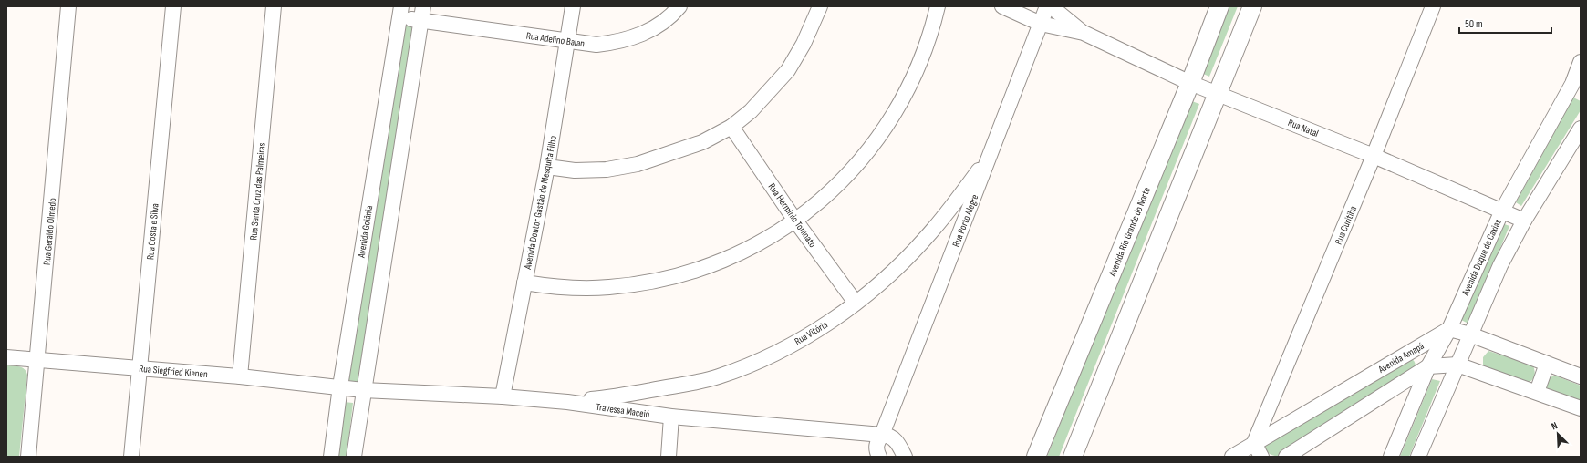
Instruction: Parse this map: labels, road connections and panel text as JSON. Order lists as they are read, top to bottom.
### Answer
{
  "streets": {
    "main road": ["Avenida Rio Grande do Norte"],
    "street": [
      "Rua Adelino Balan",
      "Rua Natal",
      "Rua Santa Cruz das Palmeiras",
      "Avenida Doutor Gastão de Mesquita Filho",
      "Rua Hermínio Toninato",
      "Rua Porto Alegre",
      "Rua Curitiba",
      "Rua Geraldo Olmedo",
      "Rua Costa e Silva",
      "Avenida Goiânia",
      "Avenida Duque de Caxias",
      "Rua Vitória",
      "Avenida Amapá",
      "Rua Siegfried Kienen",
      "Travessa Maceió"
    ]
  },
  "crossings": [
    ["Rua Adelino Balan", "Avenida Doutor Gastão de Mesquita Filho"],
    ["Rua Adelino Balan", "Avenida Goiânia"],
    ["Rua Natal", "Rua Porto Alegre"],
    ["Rua Natal", "Rua Curitiba"],
    ["Rua Natal", "Avenida Rio Grande do Norte"],
    ["Rua Natal", "Avenida Duque de Caxias"],
    ["Rua Santa Cruz das Palmeiras", "Rua Siegfried Kienen"],
    ["Avenida Doutor Gastão de Mesquita Filho", "Travessa Maceió"],
    ["Rua Hermínio Toninato", "Rua Vitória"],
    ["Rua Porto Alegre", "Rua Vitória"],
    ["Rua Porto Alegre", "Travessa Maceió"],
    ["Rua Curitiba", "Avenida Amapá"],
    ["Rua Geraldo Olmedo", "Rua Siegfried Kienen"],
    ["Rua Costa e Silva", "Rua Siegfried Kienen"],
    ["Avenida Goiânia", "Rua Siegfried Kienen"],
    ["Avenida Duque de Caxias", "Avenida Amapá"],
    ["Rua Vitória", "Travessa Maceió"],
    ["Rua Siegfried Kienen", "Travessa Maceió"]
  ],
  "scale_bar": "50 m",
  "north": "top left"
}
